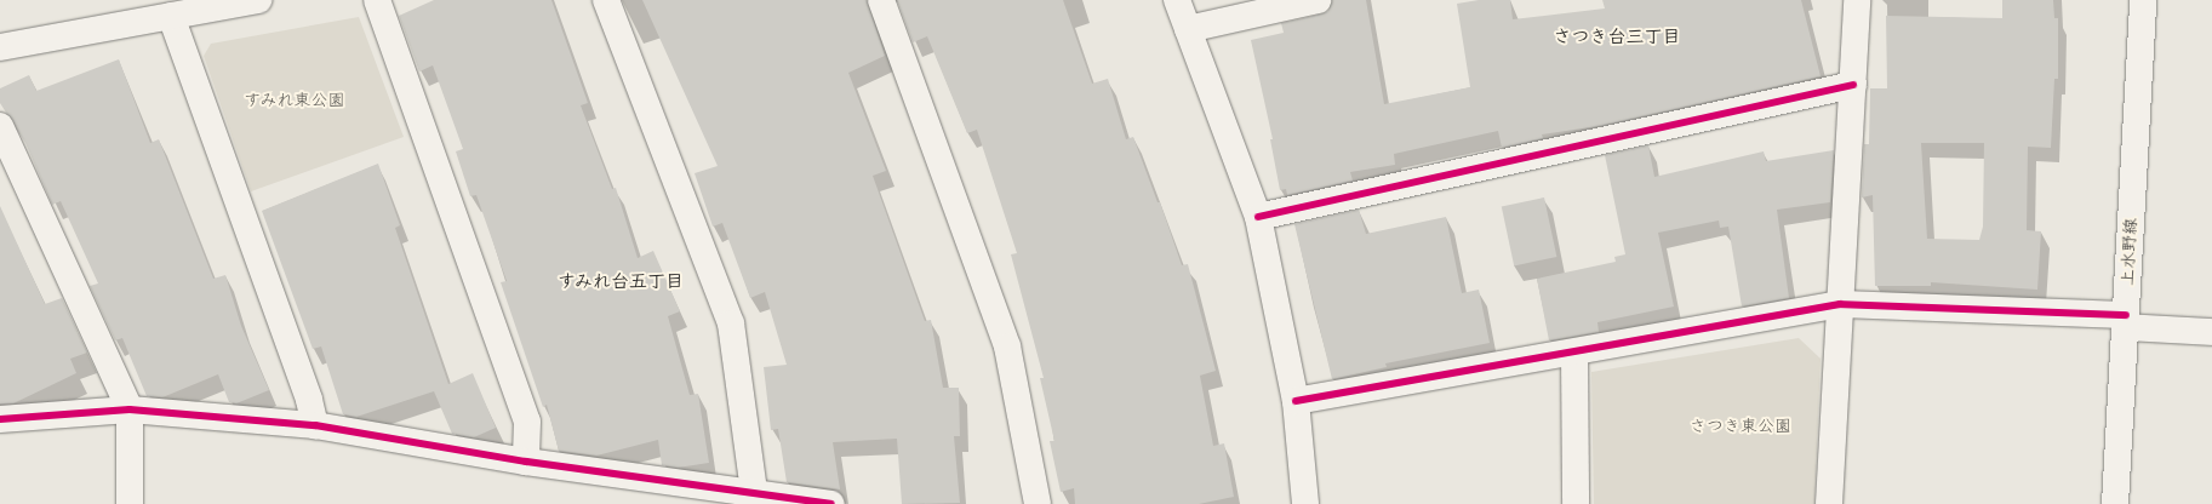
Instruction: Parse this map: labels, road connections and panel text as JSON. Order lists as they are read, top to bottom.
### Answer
{
  "streets": {
    "street": ["上水野線"]
  },
  "districts": ["さつき台三丁目", "すみれ台五丁目"],
  "parks": ["すみれ東公園", "さつき東公園"]
}
